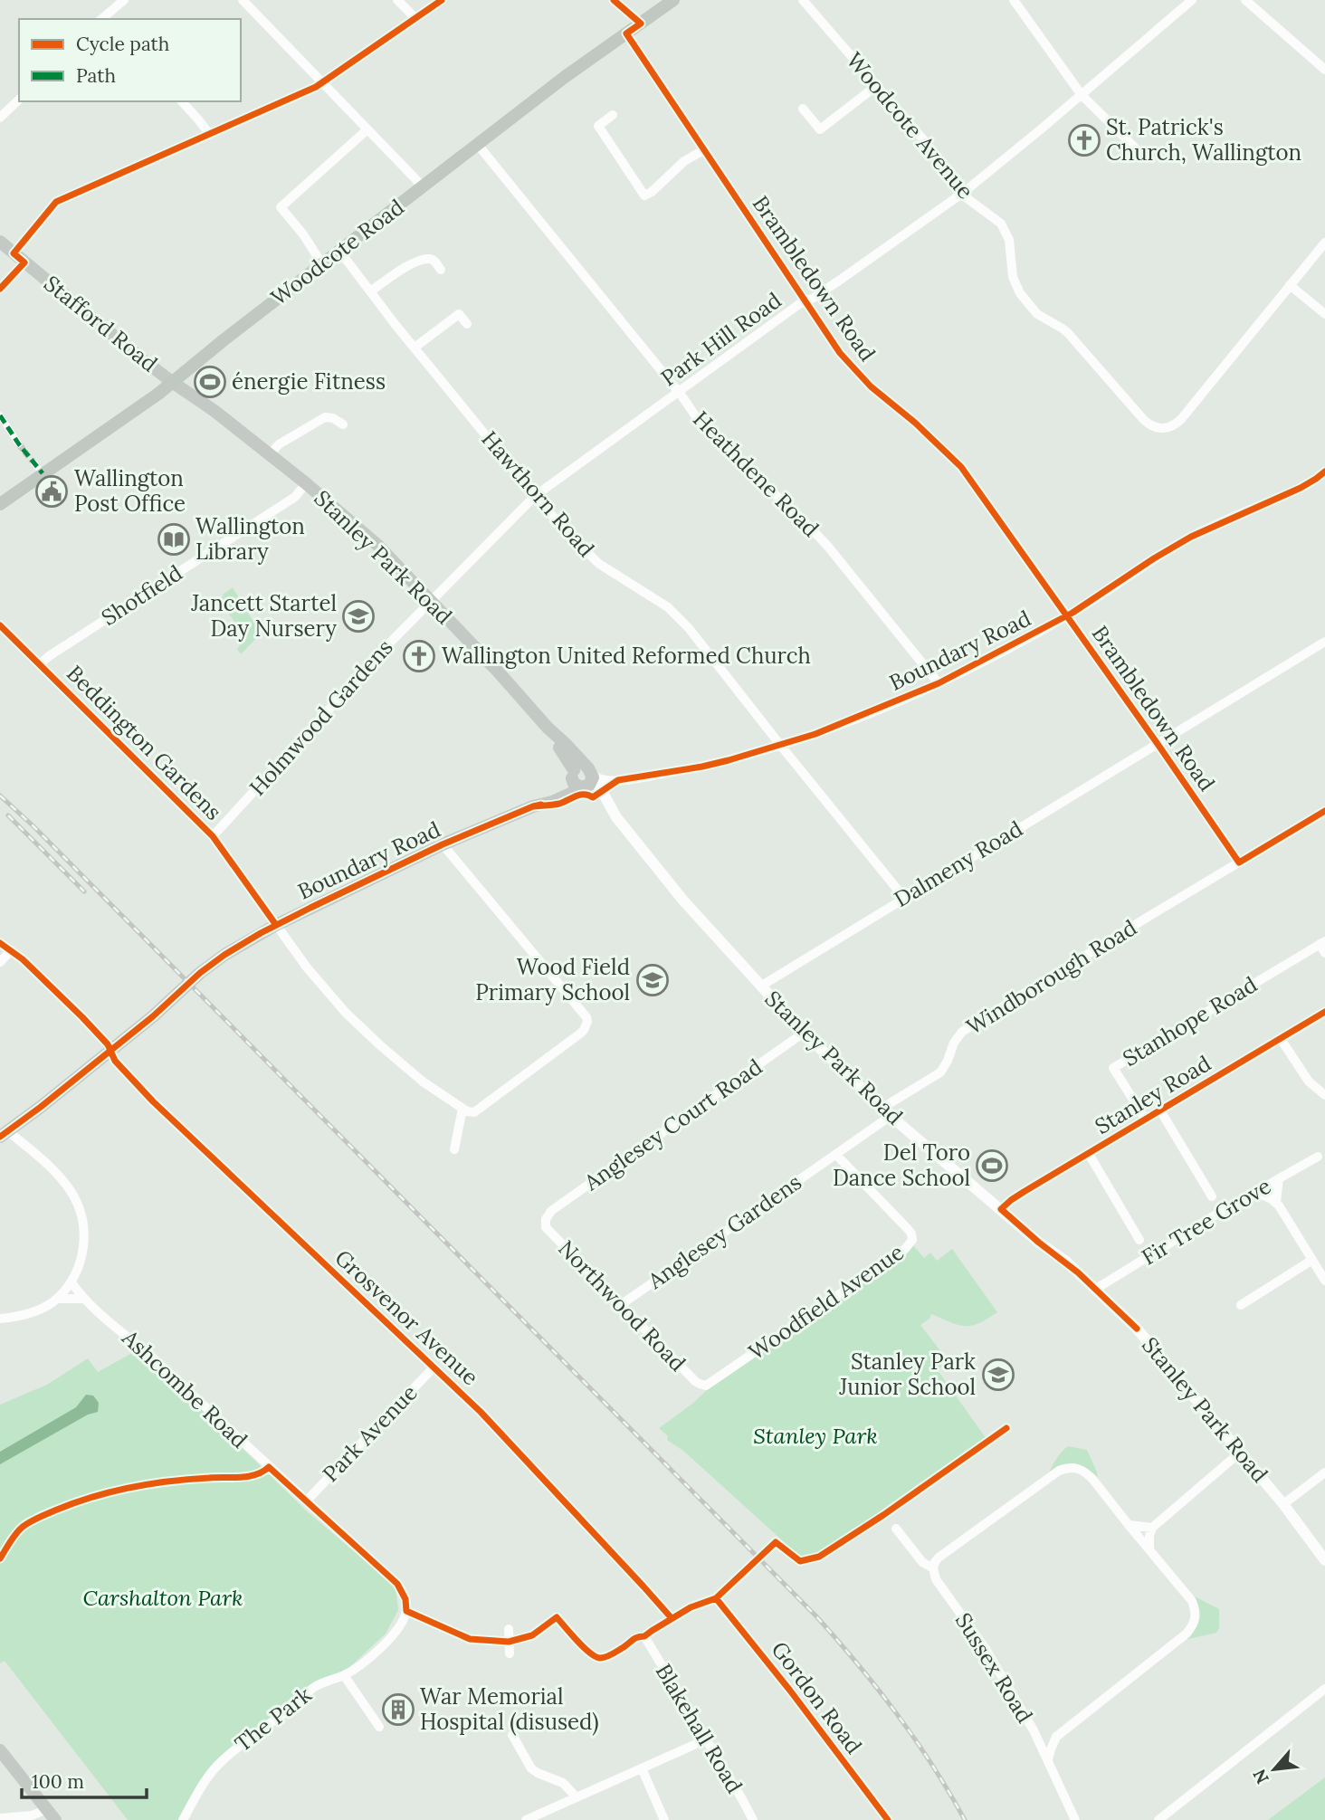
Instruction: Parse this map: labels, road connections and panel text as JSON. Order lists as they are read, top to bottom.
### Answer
{
  "streets": {
    "main road": [
      "Woodcote Road",
      "Stafford Road",
      "Stanley Park Road",
      "Boundary Road"
    ],
    "street": [
      "Woodcote Avenue",
      "Brambledown Road",
      "Park Hill Road",
      "Heathdene Road",
      "Hawthorn Road",
      "Shotfield",
      "Holmwood Gardens",
      "Beddington Gardens",
      "Dalmeny Road",
      "Windborough Road",
      "Stanhope Road",
      "Stanley Road",
      "Anglesey Court Road",
      "Fir Tree Grove",
      "Anglesey Gardens",
      "Woodfield Avenue",
      "Northwood Road",
      "Grosvenor Avenue",
      "Ashcombe Road",
      "Park Avenue",
      "Sussex Road",
      "Gordon Road",
      "The Park",
      "Blakehall Road"
    ]
  },
  "crossings": [
    ["Woodcote Avenue", "Park Hill Road"],
    ["Woodcote Road", "Brambledown Road"],
    ["Woodcote Road", "Stafford Road"],
    ["Woodcote Road", "Heathdene Road"],
    ["Woodcote Road", "Hawthorn Road"],
    ["Woodcote Road", "Stanley Park Road"],
    ["Brambledown Road", "Park Hill Road"],
    ["Brambledown Road", "Boundary Road"],
    ["Brambledown Road", "Dalmeny Road"],
    ["Brambledown Road", "Windborough Road"],
    ["Stafford Road", "Stanley Park Road"],
    ["Park Hill Road", "Heathdene Road"],
    ["Park Hill Road", "Hawthorn Road"],
    ["Park Hill Road", "Stanley Park Road"],
    ["Park Hill Road", "Holmwood Gardens"],
    ["Heathdene Road", "Boundary Road"],
    ["Hawthorn Road", "Boundary Road"],
    ["Hawthorn Road", "Dalmeny Road"],
    ["Stanley Park Road", "Shotfield"],
    ["Stanley Park Road", "Boundary Road"],
    ["Stanley Park Road", "Holmwood Gardens"],
    ["Stanley Park Road", "Dalmeny Road"],
    ["Stanley Park Road", "Windborough Road"],
    ["Stanley Park Road", "Stanley Road"],
    ["Stanley Park Road", "Anglesey Court Road"],
    ["Stanley Park Road", "Fir Tree Grove"],
    ["Stanley Park Road", "Anglesey Gardens"],
    ["Shotfield", "Beddington Gardens"],
    ["Boundary Road", "Beddington Gardens"],
    ["Boundary Road", "Grosvenor Avenue"],
    ["Holmwood Gardens", "Beddington Gardens"],
    ["Windborough Road", "Anglesey Gardens"],
    ["Stanhope Road", "Stanley Road"],
    ["Anglesey Court Road", "Northwood Road"],
    ["Anglesey Gardens", "Woodfield Avenue"],
    ["Anglesey Gardens", "Northwood Road"],
    ["Woodfield Avenue", "Northwood Road"],
    ["Grosvenor Avenue", "Park Avenue"],
    ["Grosvenor Avenue", "Blakehall Road"],
    ["Ashcombe Road", "Park Avenue"],
    ["Ashcombe Road", "The Park"]
  ],
  "parks": ["Stanley Park", "Carshalton Park"],
  "places": {
    "church": ["St. Patrick's Church, Wallington", "Wallington United Reformed Church"],
    "sports": ["énergie Fitness", "Del Toro Dance School"],
    "public building": ["Wallington Post Office"],
    "library": ["Wallington Library"],
    "school or university": ["Jancett Startel Day Nursery", "Wood Field Primary School", "Stanley Park Junior School"],
    "building": ["War Memorial Hospital (disused)"]
  },
  "legend": ["Cycle path", "Path"],
  "scale_bar": "100 m",
  "north": "bottom left"
}
